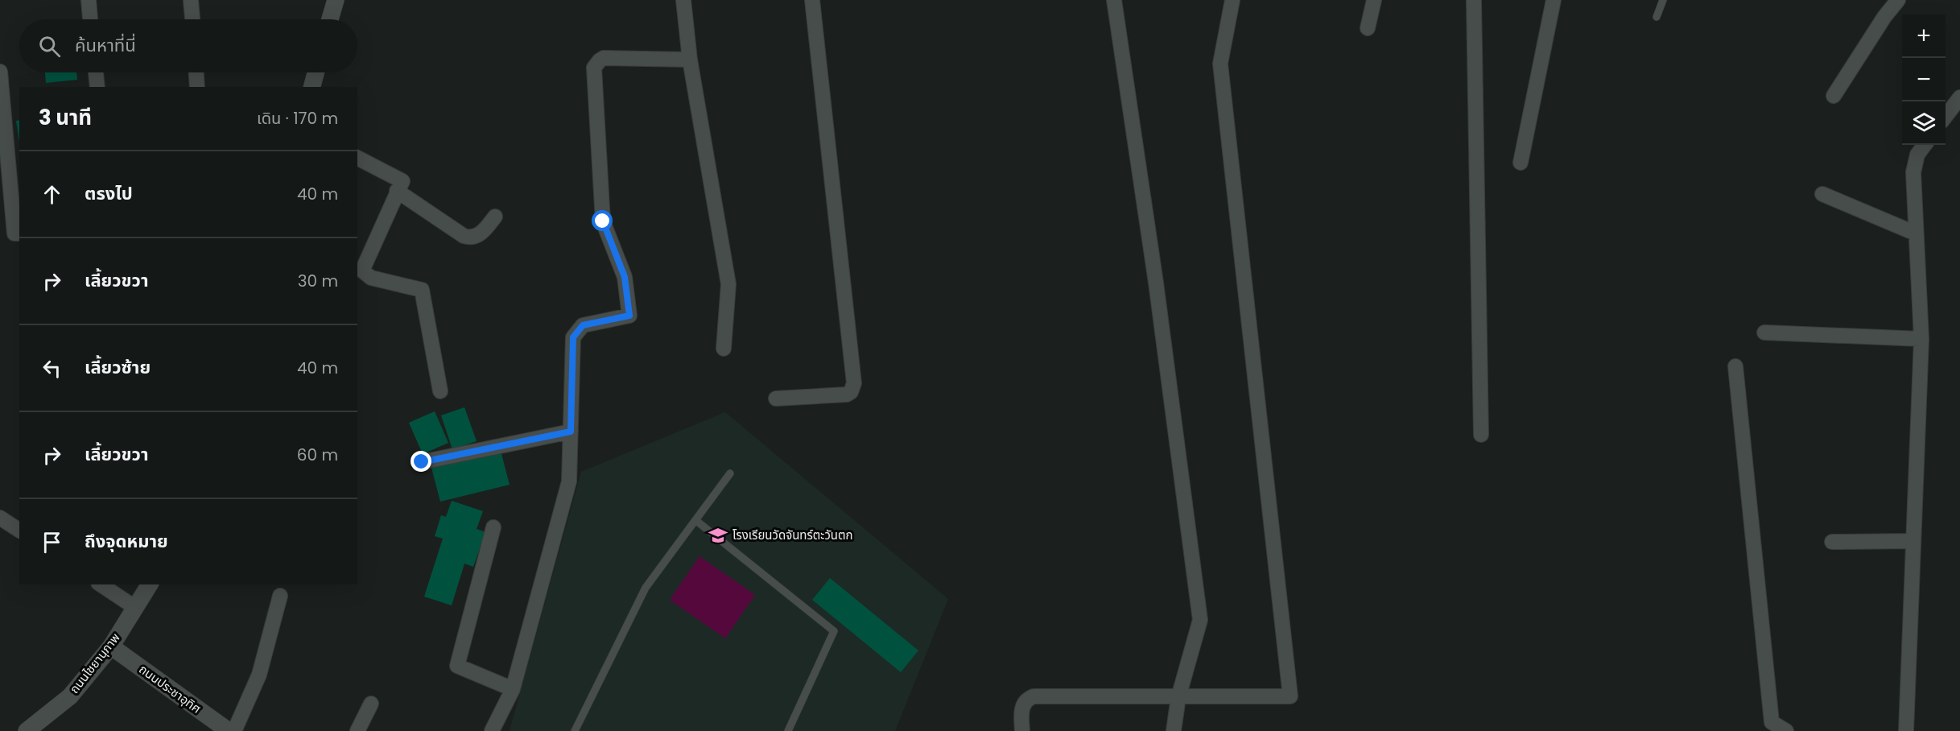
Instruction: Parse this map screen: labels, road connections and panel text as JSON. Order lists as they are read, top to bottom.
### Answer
{
  "streets": {
    "street": ["ถนนไชยานุภาพ", "ถนนประชาอุทิศ"]
  },
  "crossings": [
    ["ถนนไชยานุภาพ", "ถนนประชาอุทิศ"]
  ],
  "places": {
    "school or university": ["โรงเรียนวัดจันทร์ตะวันตก"]
  },
  "page": {
    "map_buttons": ["+", "−"],
    "search": "ค้นหาที่นี่",
    "heading": ["3 นาที", "เดิน · 170 m"],
    "list": [
      ["ตรงไป", "40 m"],
      ["เลี้ยวขวา", "30 m"],
      ["เลี้ยวซ้าย", "40 m"],
      ["เลี้ยวขวา", "60 m"],
      "ถึงจุดหมาย"
    ]
  }
}
